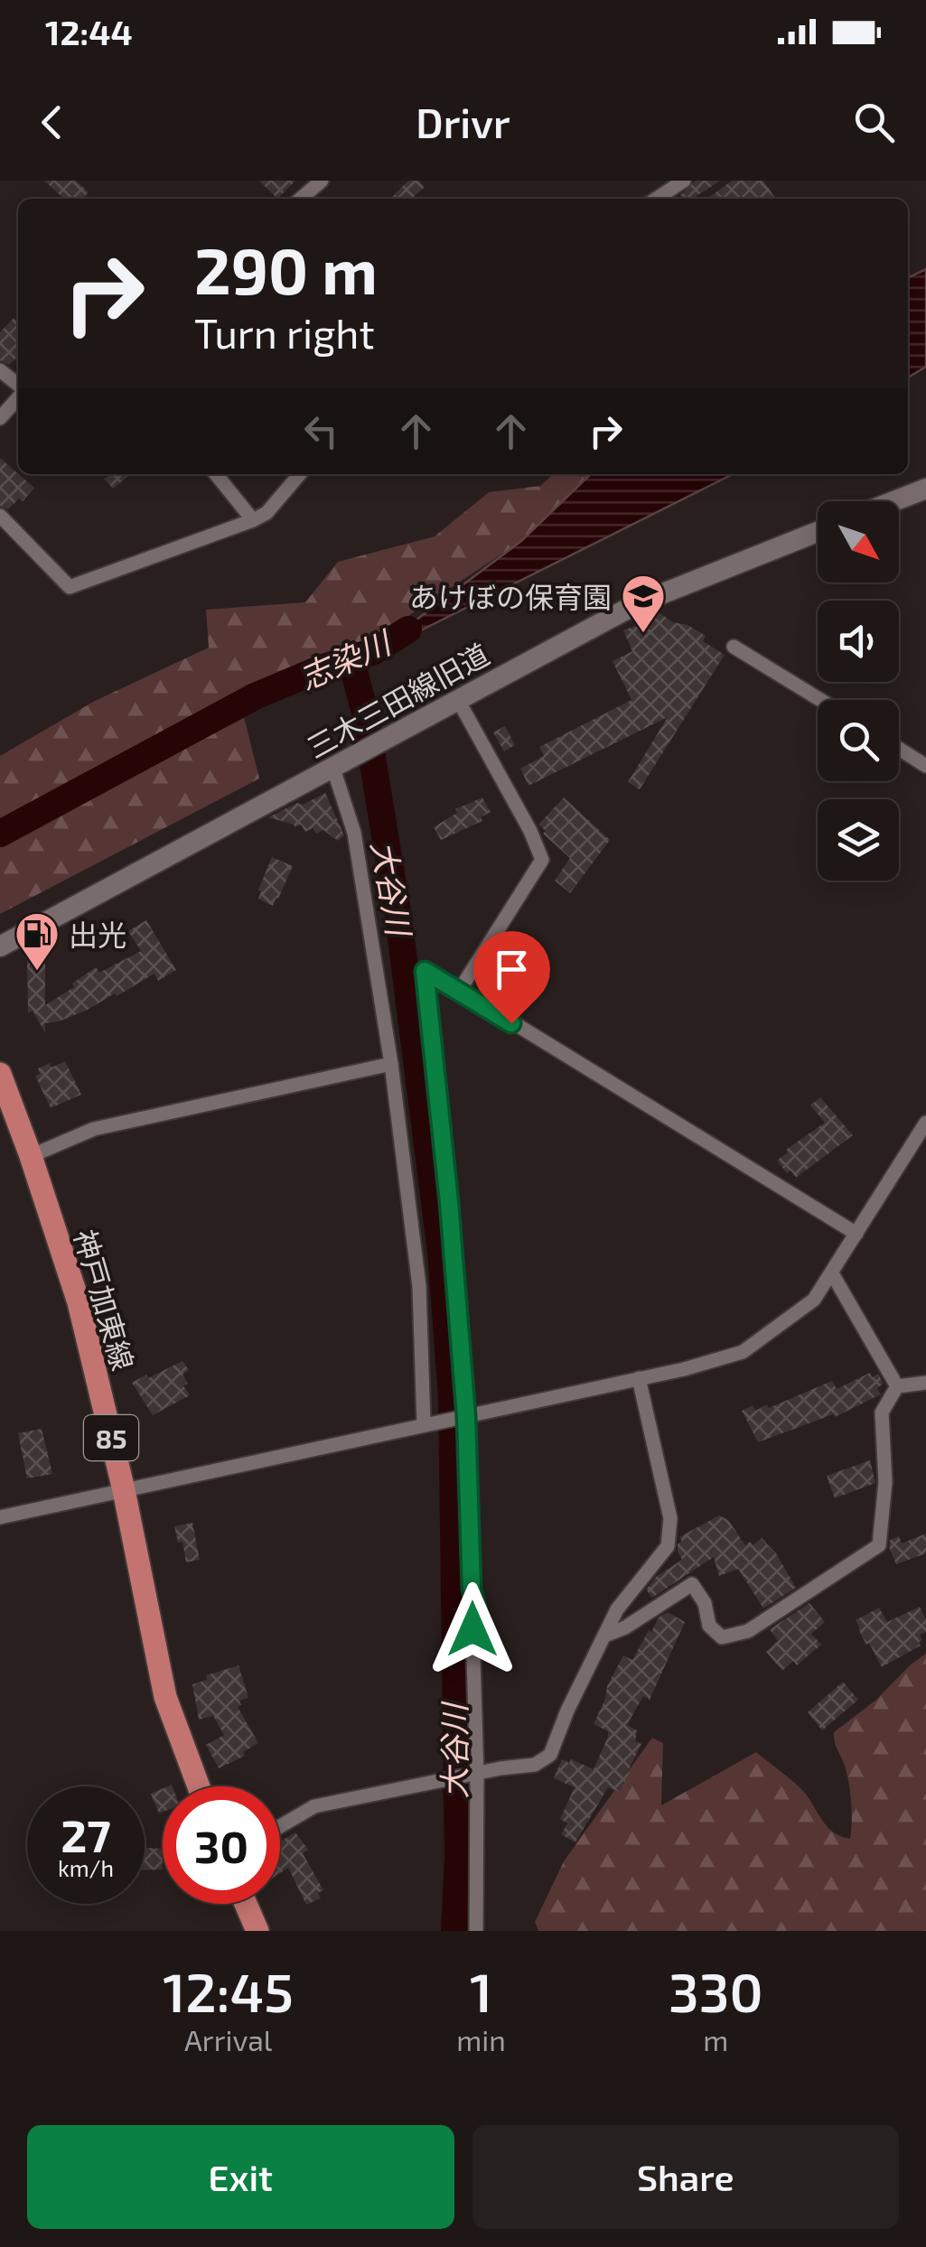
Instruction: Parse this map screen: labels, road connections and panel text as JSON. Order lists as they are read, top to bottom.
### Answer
{
  "streets": {
    "main road": ["神戸加東線", "85"],
    "street": ["三木三田線旧道"]
  },
  "water": ["志染川", "大谷川"],
  "places": {
    "school or university": ["あけぼの保育園"],
    "fuel station": ["出光"]
  },
  "north": "bottom right",
  "page": {
    "status": "12:44",
    "header": "Drivr",
    "turn": ["290 m", "Turn right"],
    "speed": "27 km/h",
    "limit": "30",
    "eta": [
      "12:45",
      "Arrival",
      "1",
      "min",
      "330",
      "m"
    ],
    "buttons": ["Exit", "Share"]
  }
}
